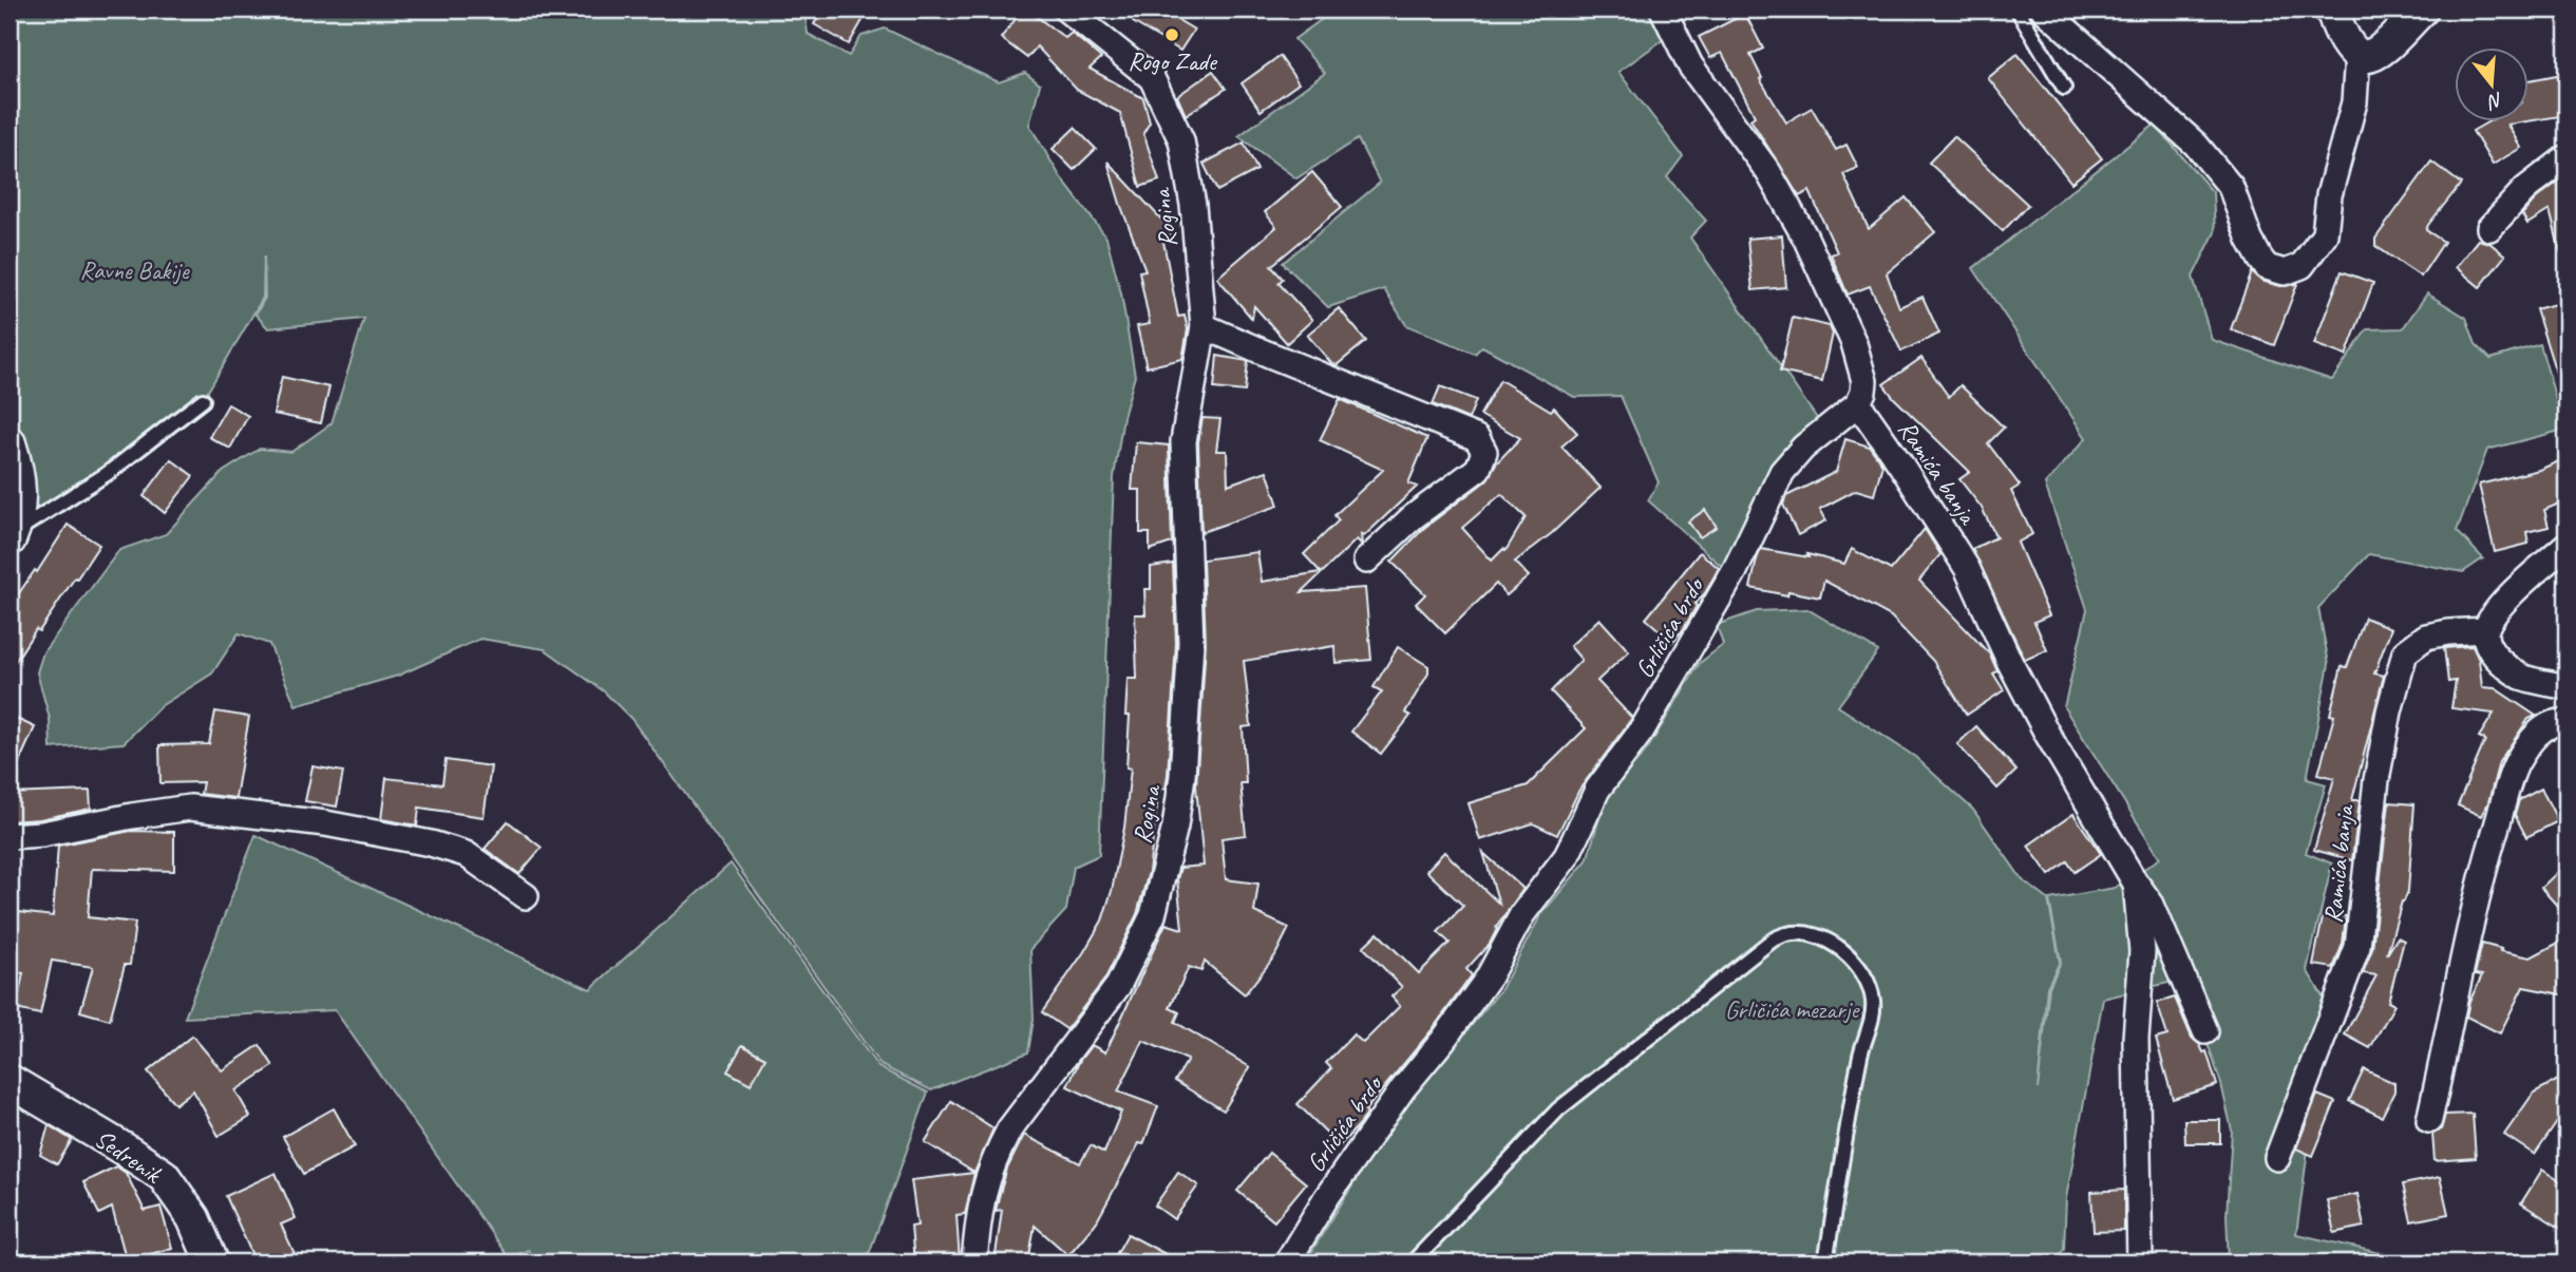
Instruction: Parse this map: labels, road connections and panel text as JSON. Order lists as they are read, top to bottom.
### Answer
{
  "streets": {
    "street": [
      "Rogina",
      "Ramića banja",
      "Grličića brdo",
      "Sedrenik"
    ]
  },
  "crossings": [
    ["Ramića banja", "Grličića brdo"]
  ],
  "parks": ["Ravne Bakije", "Grličića mezarje"],
  "places": ["Rogo Zade"],
  "north": "bottom"
}
